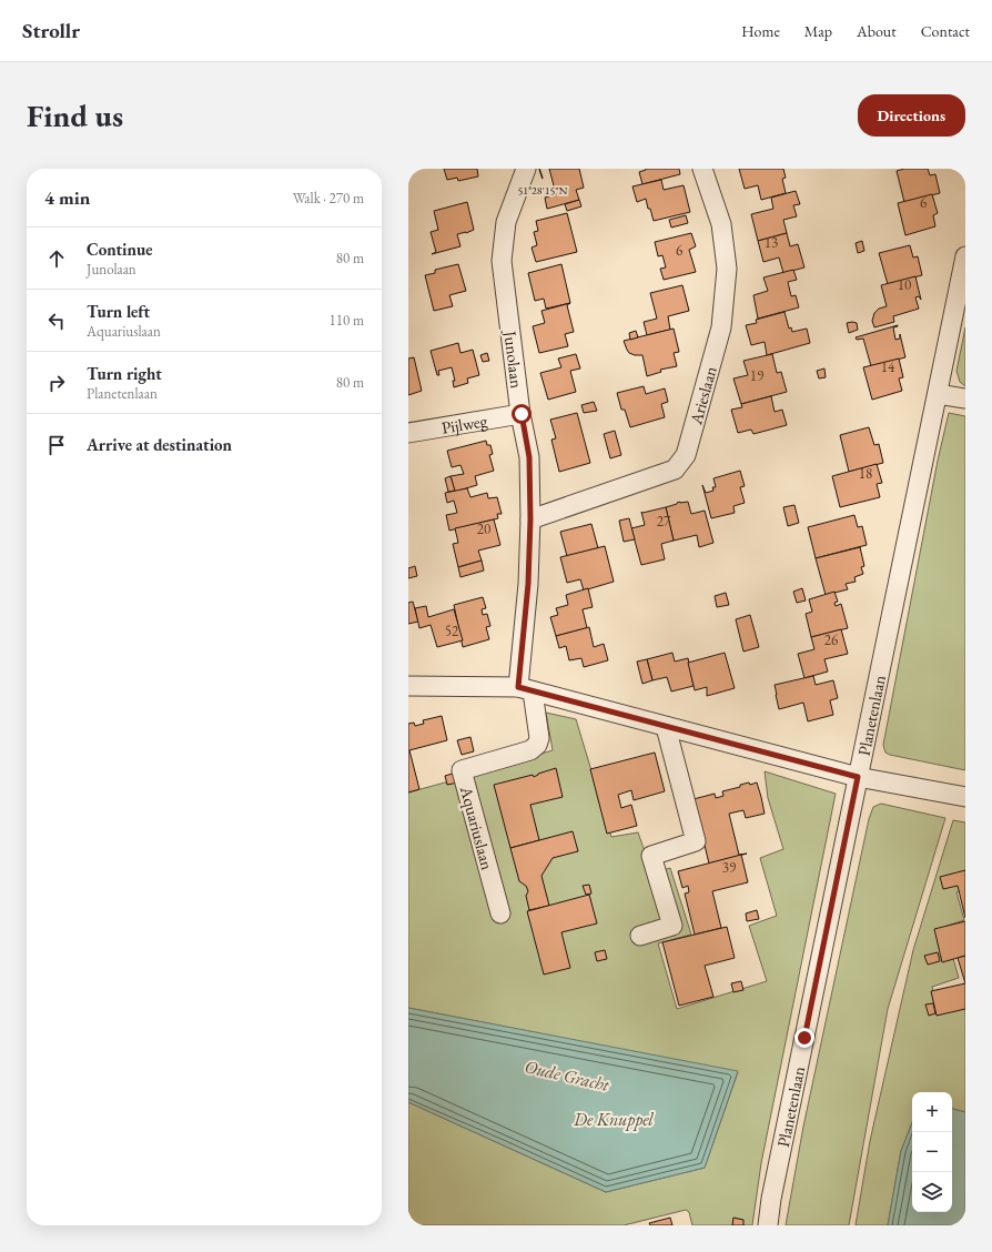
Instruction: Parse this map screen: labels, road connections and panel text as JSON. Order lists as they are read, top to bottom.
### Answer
{
  "streets": {
    "street": [
      "Junolaan",
      "Arieslaan",
      "Pijlweg",
      "Planetenlaan",
      "Aquariuslaan"
    ]
  },
  "crossings": [
    ["Junolaan", "Arieslaan"],
    ["Junolaan", "Pijlweg"],
    ["Junolaan", "Aquariuslaan"]
  ],
  "water": ["Oude Gracht", "De Knuppel"],
  "house_numbers": [
    "6",
    "13",
    "6",
    "10",
    "14",
    "19",
    "18",
    "27",
    "20",
    "52",
    "26",
    "39"
  ],
  "page": {
    "header": "Strollr",
    "nav": [
      "Home",
      "Map",
      "About",
      "Contact"
    ],
    "buttons": "Directions",
    "title": "Find us",
    "heading": ["4 min", "Walk · 270 m"],
    "list": [
      ["Continue", "Junolaan", "80 m"],
      ["Turn left", "Aquariuslaan", "110 m"],
      ["Turn right", "Planetenlaan", "80 m"],
      "Arrive at destination"
    ],
    "map_buttons": ["+", "−"]
  },
  "coordinates": ["51°28'15\"N"]
}
